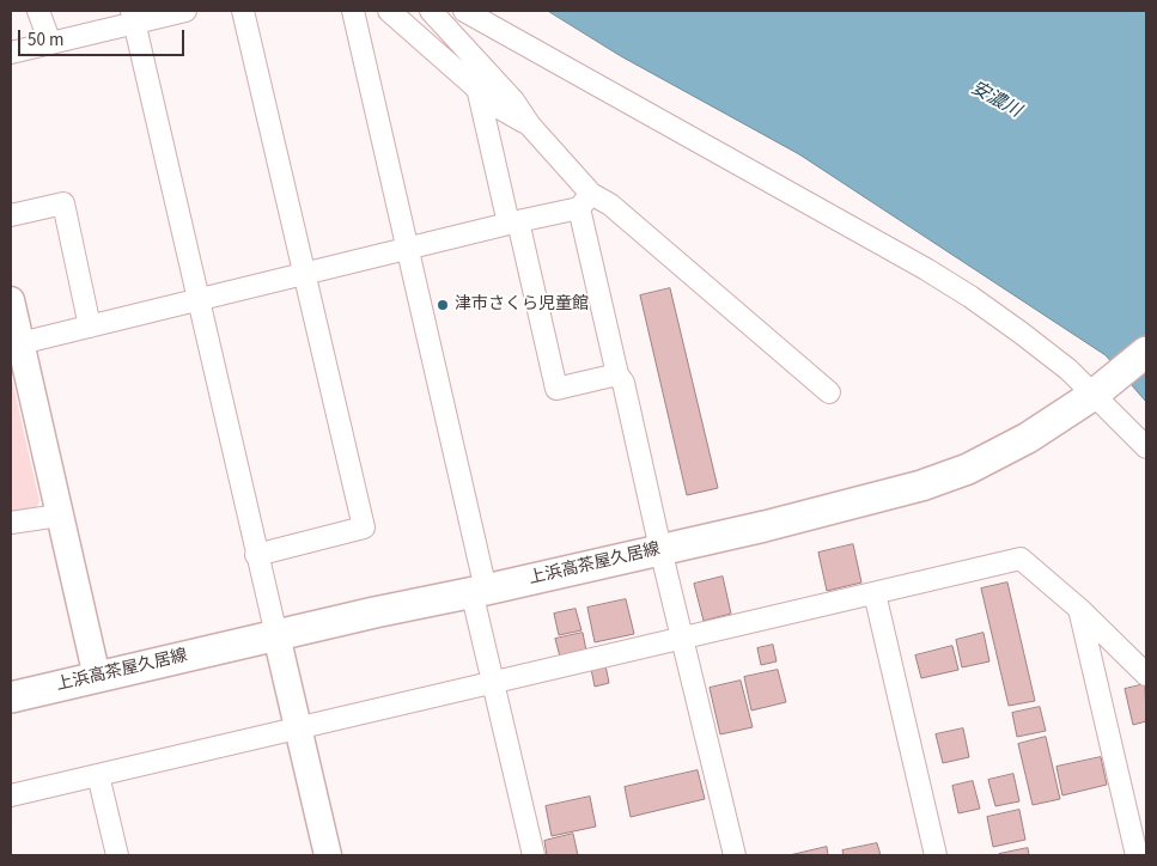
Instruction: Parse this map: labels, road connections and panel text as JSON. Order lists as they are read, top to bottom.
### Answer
{
  "streets": {
    "main road": ["上浜高茶屋久居線"]
  },
  "water": ["安濃川"],
  "places": ["津市さくら児童館"],
  "scale_bar": "50 m"
}
